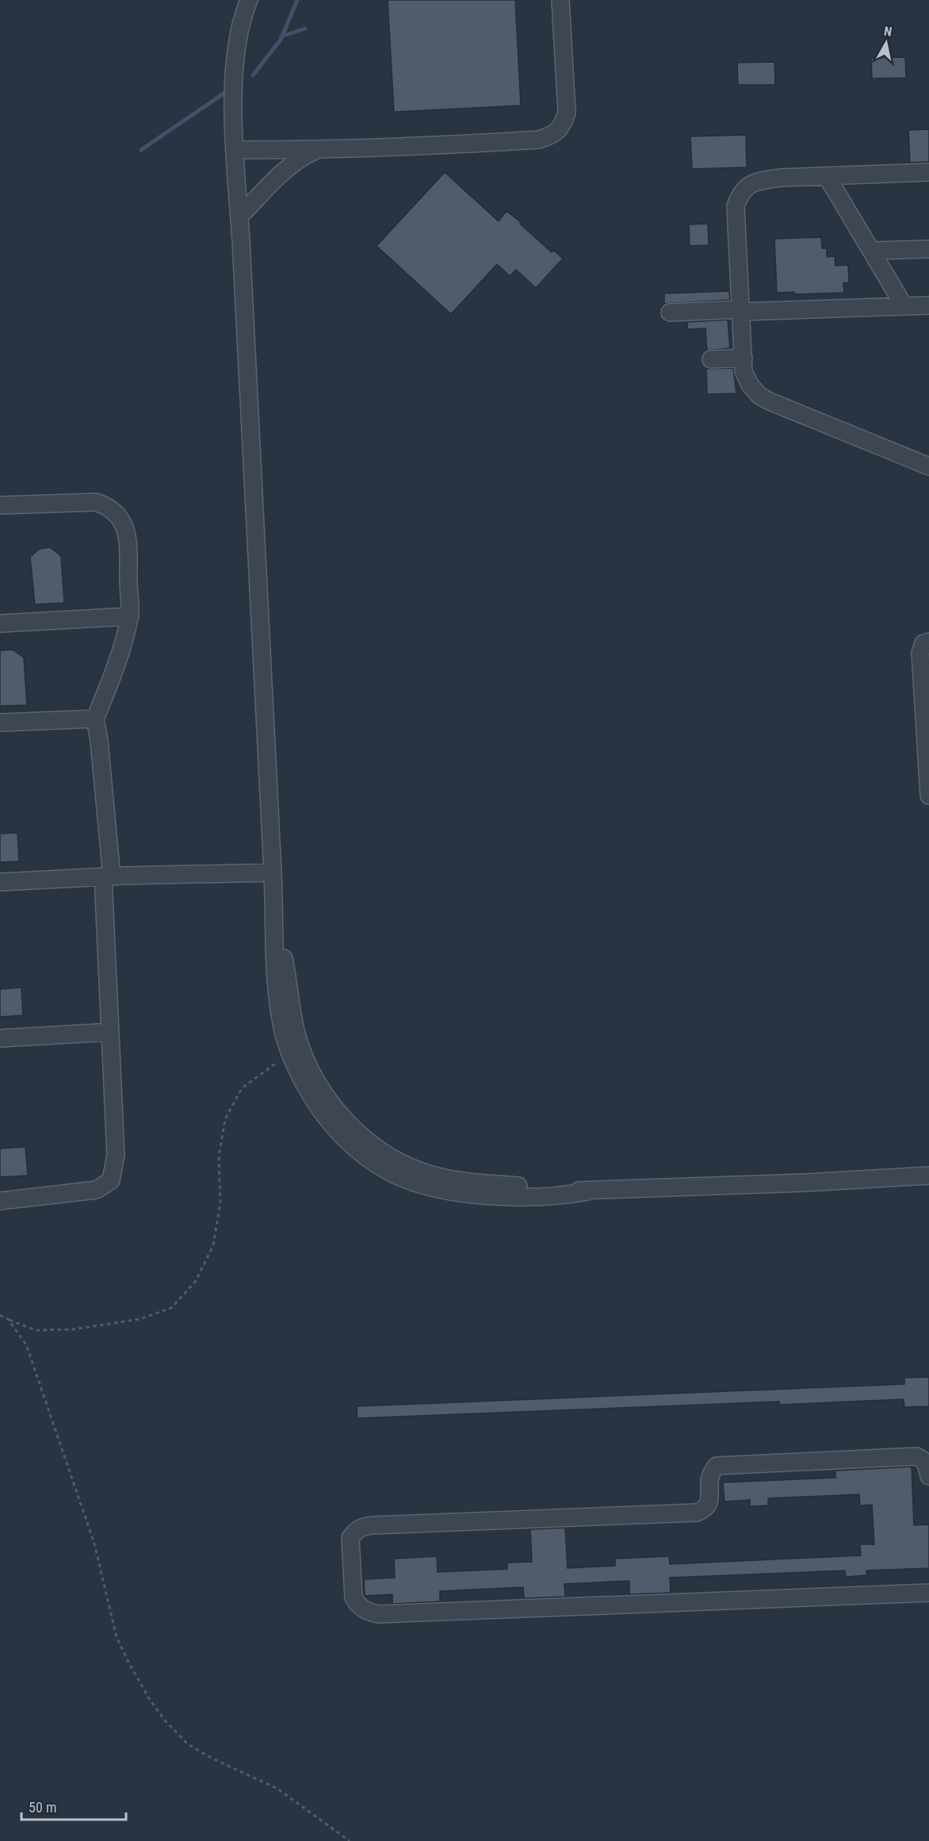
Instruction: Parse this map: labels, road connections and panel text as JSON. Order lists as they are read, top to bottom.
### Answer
{
  "scale_bar": "50 m",
  "north": "top"
}
